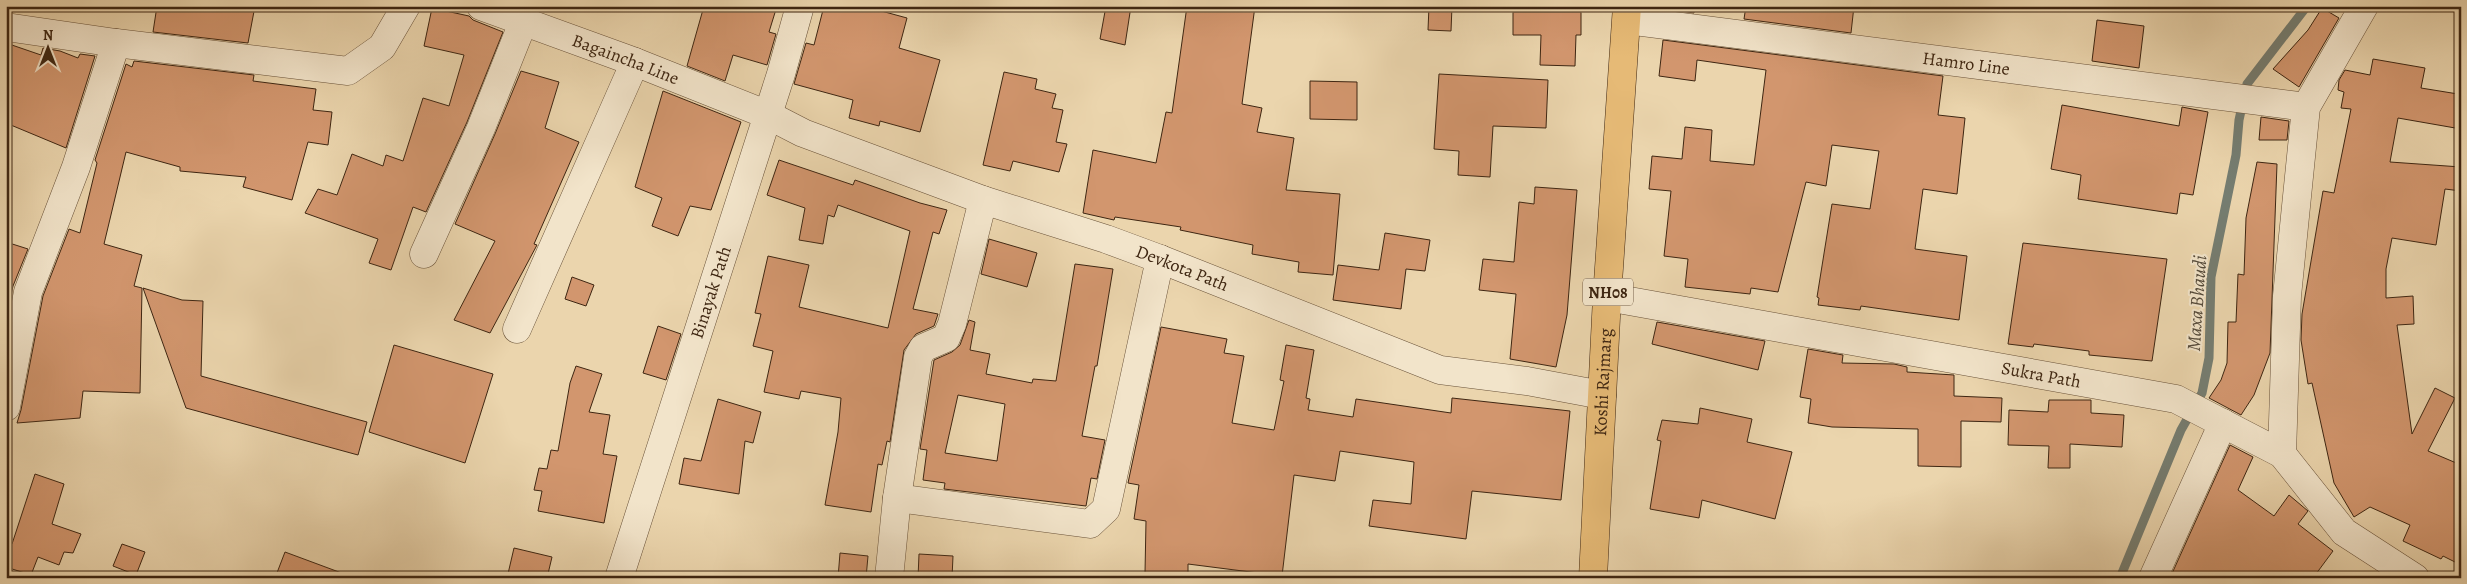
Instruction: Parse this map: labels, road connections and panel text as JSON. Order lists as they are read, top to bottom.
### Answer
{
  "streets": {
    "main road": ["NH08", "Koshi Rajmarg"],
    "street": [
      "Bagaincha Line",
      "Hamro Line",
      "Devkota Path",
      "Binayak Path",
      "Sukra Path"
    ]
  },
  "crossings": [
    ["Bagaincha Line", "Devkota Path"],
    ["Bagaincha Line", "Binayak Path"],
    ["Hamro Line", "Koshi Rajmarg"],
    ["Devkota Path", "Binayak Path"],
    ["Devkota Path", "Koshi Rajmarg"],
    ["Sukra Path", "Koshi Rajmarg"]
  ],
  "water": ["Maxa Bhaudi"],
  "north": "top"
}
